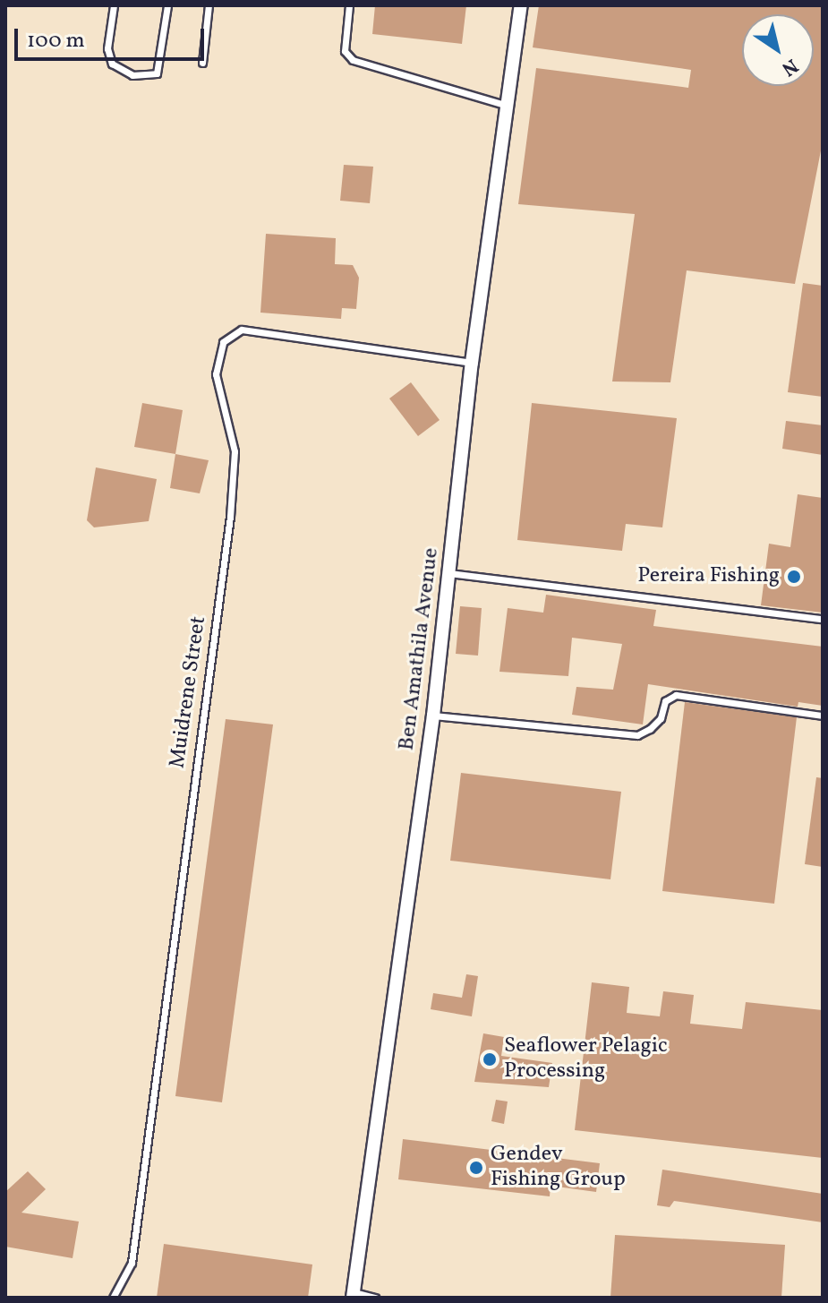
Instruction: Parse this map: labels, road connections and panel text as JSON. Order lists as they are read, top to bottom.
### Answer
{
  "streets": {
    "street": ["Ben Amathila Avenue"],
    "lane": ["Muidrene Street"]
  },
  "crossings": [
    ["Ben Amathila Avenue", "Muidrene Street"]
  ],
  "places": ["Pereira Fishing", "Seaflower Pelagic Processing", "Gendev Fishing Group"],
  "scale_bar": "100 m",
  "north": "bottom right"
}
